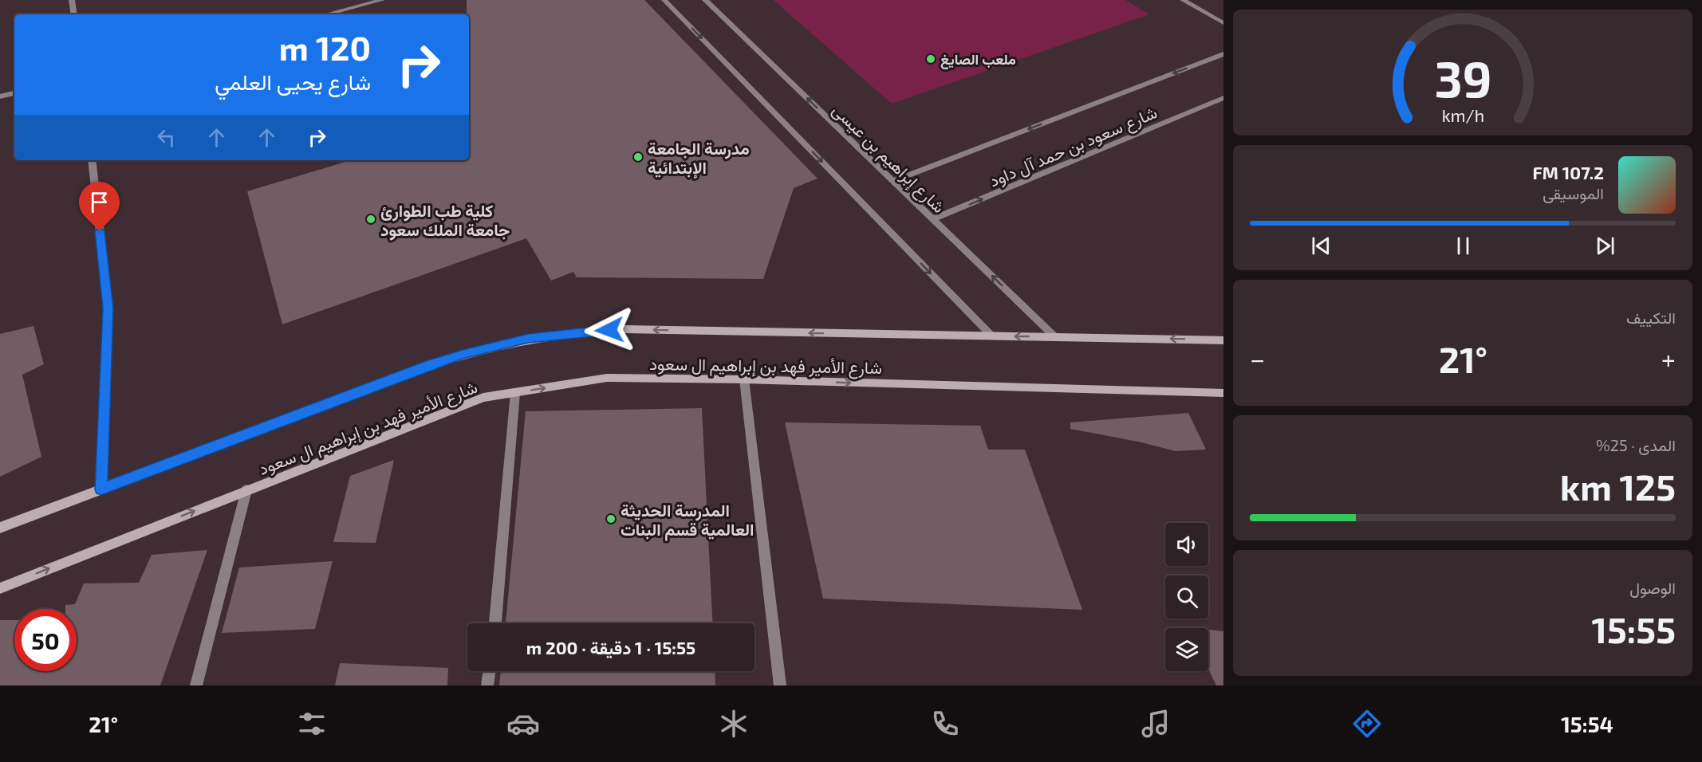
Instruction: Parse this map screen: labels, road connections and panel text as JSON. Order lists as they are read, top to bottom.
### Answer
{
  "streets": {
    "main road": ["شارع الأمير فهد بن إبراهيم ال سعود"],
    "street": ["شارع سعود بن حمد آل داود", "شارع إبراهيم بن عيسى"]
  },
  "crossings": [
    ["شارع سعود بن حمد آل داود", "شارع إبراهيم بن عيسى"],
    ["شارع إبراهيم بن عيسى", "شارع الأمير فهد بن إبراهيم ال سعود"]
  ],
  "places": [
    "ملعب الصايغ",
    "مدرسة الجامعة الإبتدائية",
    "كلية طب الطوارئ جامعة الملك سعود",
    "المدرسة الحديثة العالمية قسم البنات"
  ],
  "page": {
    "turn": ["120 m", "شارع يحيى العلمي"],
    "song": ["107.2 FM", "الموسيقى"],
    "tile": [
      "التكييف",
      ["المدى · 25%", "125 km"],
      ["الوصول", "15:55"]
    ],
    "heat": ["−", "21°", "+"],
    "limit": "50",
    "trip": "15:55 · 1 دقيقة · 200 m",
    "tabs": ["15:54", "21°"],
    "gauge": ["39", "km/h"]
  }
}
